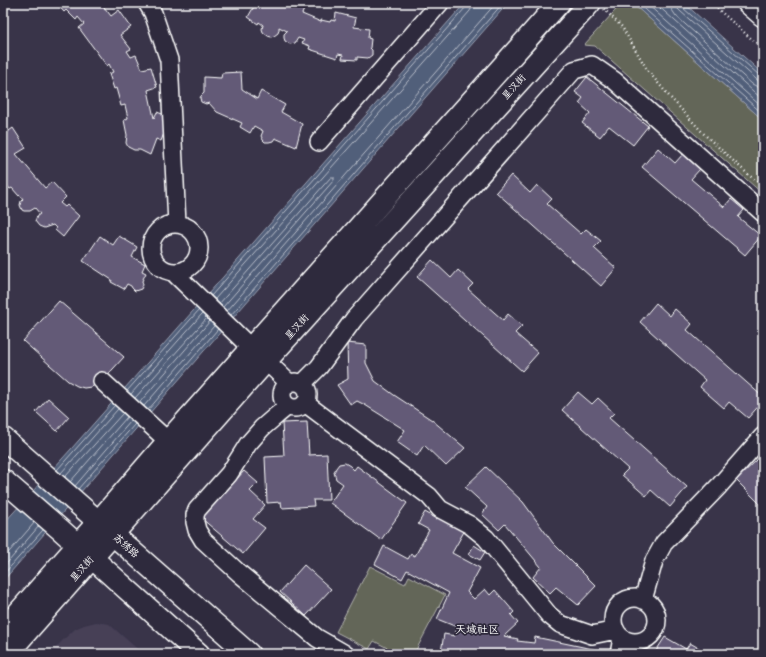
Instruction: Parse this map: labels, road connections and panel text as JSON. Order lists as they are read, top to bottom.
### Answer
{
  "streets": {
    "main road": ["星汉街", "苏绣路"]
  },
  "crossings": [
    ["星汉街", "苏绣路"]
  ],
  "districts": ["天域社区"]
}
